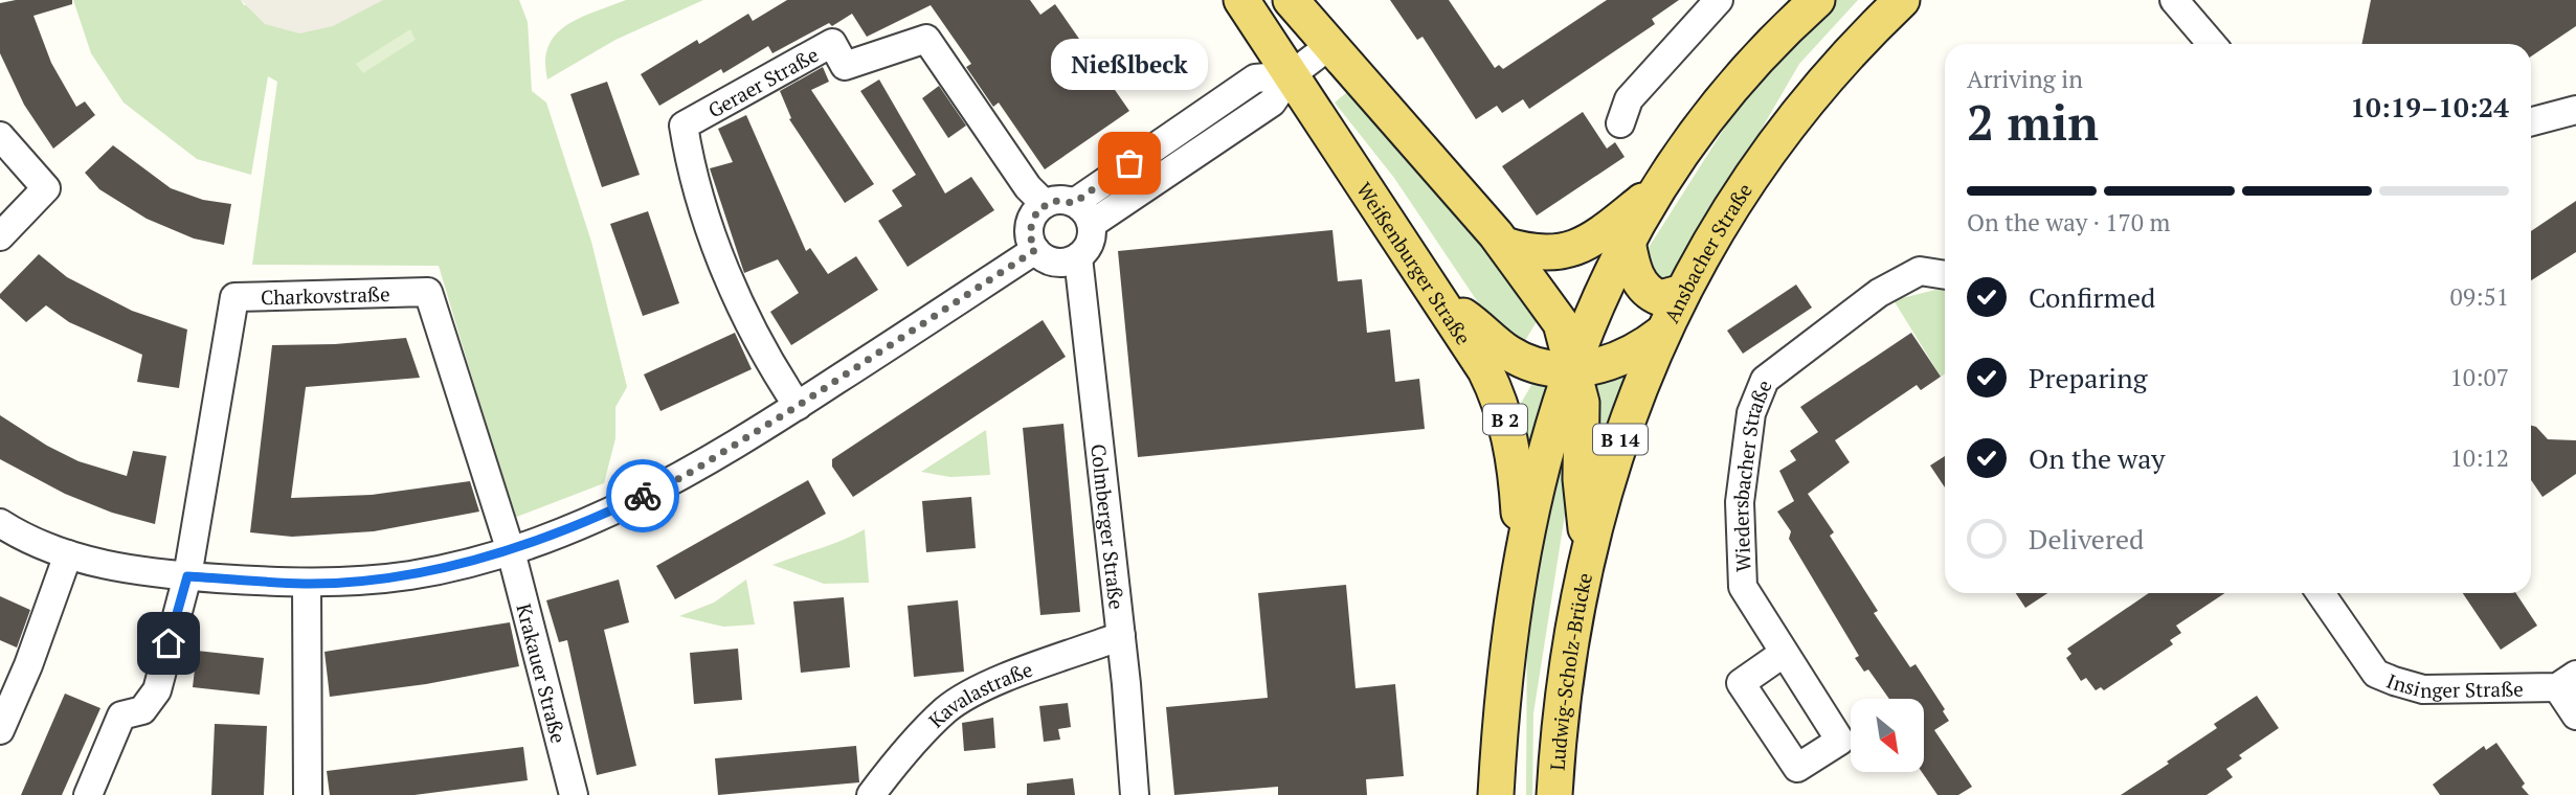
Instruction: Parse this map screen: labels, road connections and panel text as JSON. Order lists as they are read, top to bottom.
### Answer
{
  "streets": {
    "main road": [
      "Ansbacher Straße",
      "Weißenburger Straße",
      "B 2",
      "B 14",
      "Ludwig-Scholz-Brücke"
    ],
    "street": [
      "Geraer Straße",
      "Charkovstraße",
      "Wiedersbacher Straße",
      "Colmberger Straße",
      "Krakauer Straße",
      "Insinger Straße",
      "Kavalastraße"
    ]
  },
  "crossings": [
    ["Geraer Straße", "Colmberger Straße"],
    ["Ansbacher Straße", "Ludwig-Scholz-Brücke"],
    ["Weißenburger Straße", "B 2"],
    ["Charkovstraße", "Krakauer Straße"],
    ["Colmberger Straße", "Kavalastraße"]
  ],
  "places": ["Nießlbeck"],
  "north": "bottom right",
  "page": {
    "bubble": "Nießlbeck",
    "heading": ["2 min", "Arriving in", "10:19–10:24"],
    "bar": "On the way · 170 m",
    "list": [
      ["Confirmed", "09:51"],
      ["Preparing", "10:07"],
      ["On the way", "10:12"],
      "Delivered"
    ]
  }
}
